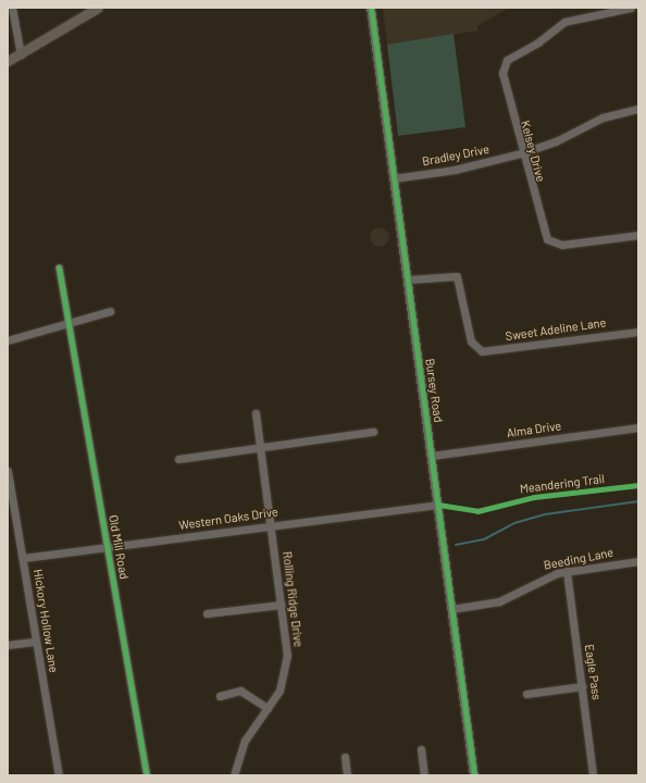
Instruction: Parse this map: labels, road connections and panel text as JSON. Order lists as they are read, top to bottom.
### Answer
{
  "streets": {
    "street": [
      "Kelsey Drive",
      "Bradley Drive",
      "Sweet Adeline Lane",
      "Bursey Road",
      "Alma Drive",
      "Western Oaks Drive",
      "Old Mill Road",
      "Beeding Lane",
      "Rolling Ridge Drive",
      "Hickory Hollow Lane",
      "Eagle Pass"
    ],
    "cycle path": ["Meandering Trail"]
  },
  "crossings": [
    ["Kelsey Drive", "Bradley Drive"],
    ["Bradley Drive", "Bursey Road"],
    ["Sweet Adeline Lane", "Bursey Road"],
    ["Bursey Road", "Alma Drive"],
    ["Bursey Road", "Western Oaks Drive"],
    ["Bursey Road", "Beeding Lane"],
    ["Western Oaks Drive", "Old Mill Road"],
    ["Western Oaks Drive", "Rolling Ridge Drive"],
    ["Western Oaks Drive", "Hickory Hollow Lane"],
    ["Beeding Lane", "Eagle Pass"]
  ]
}
